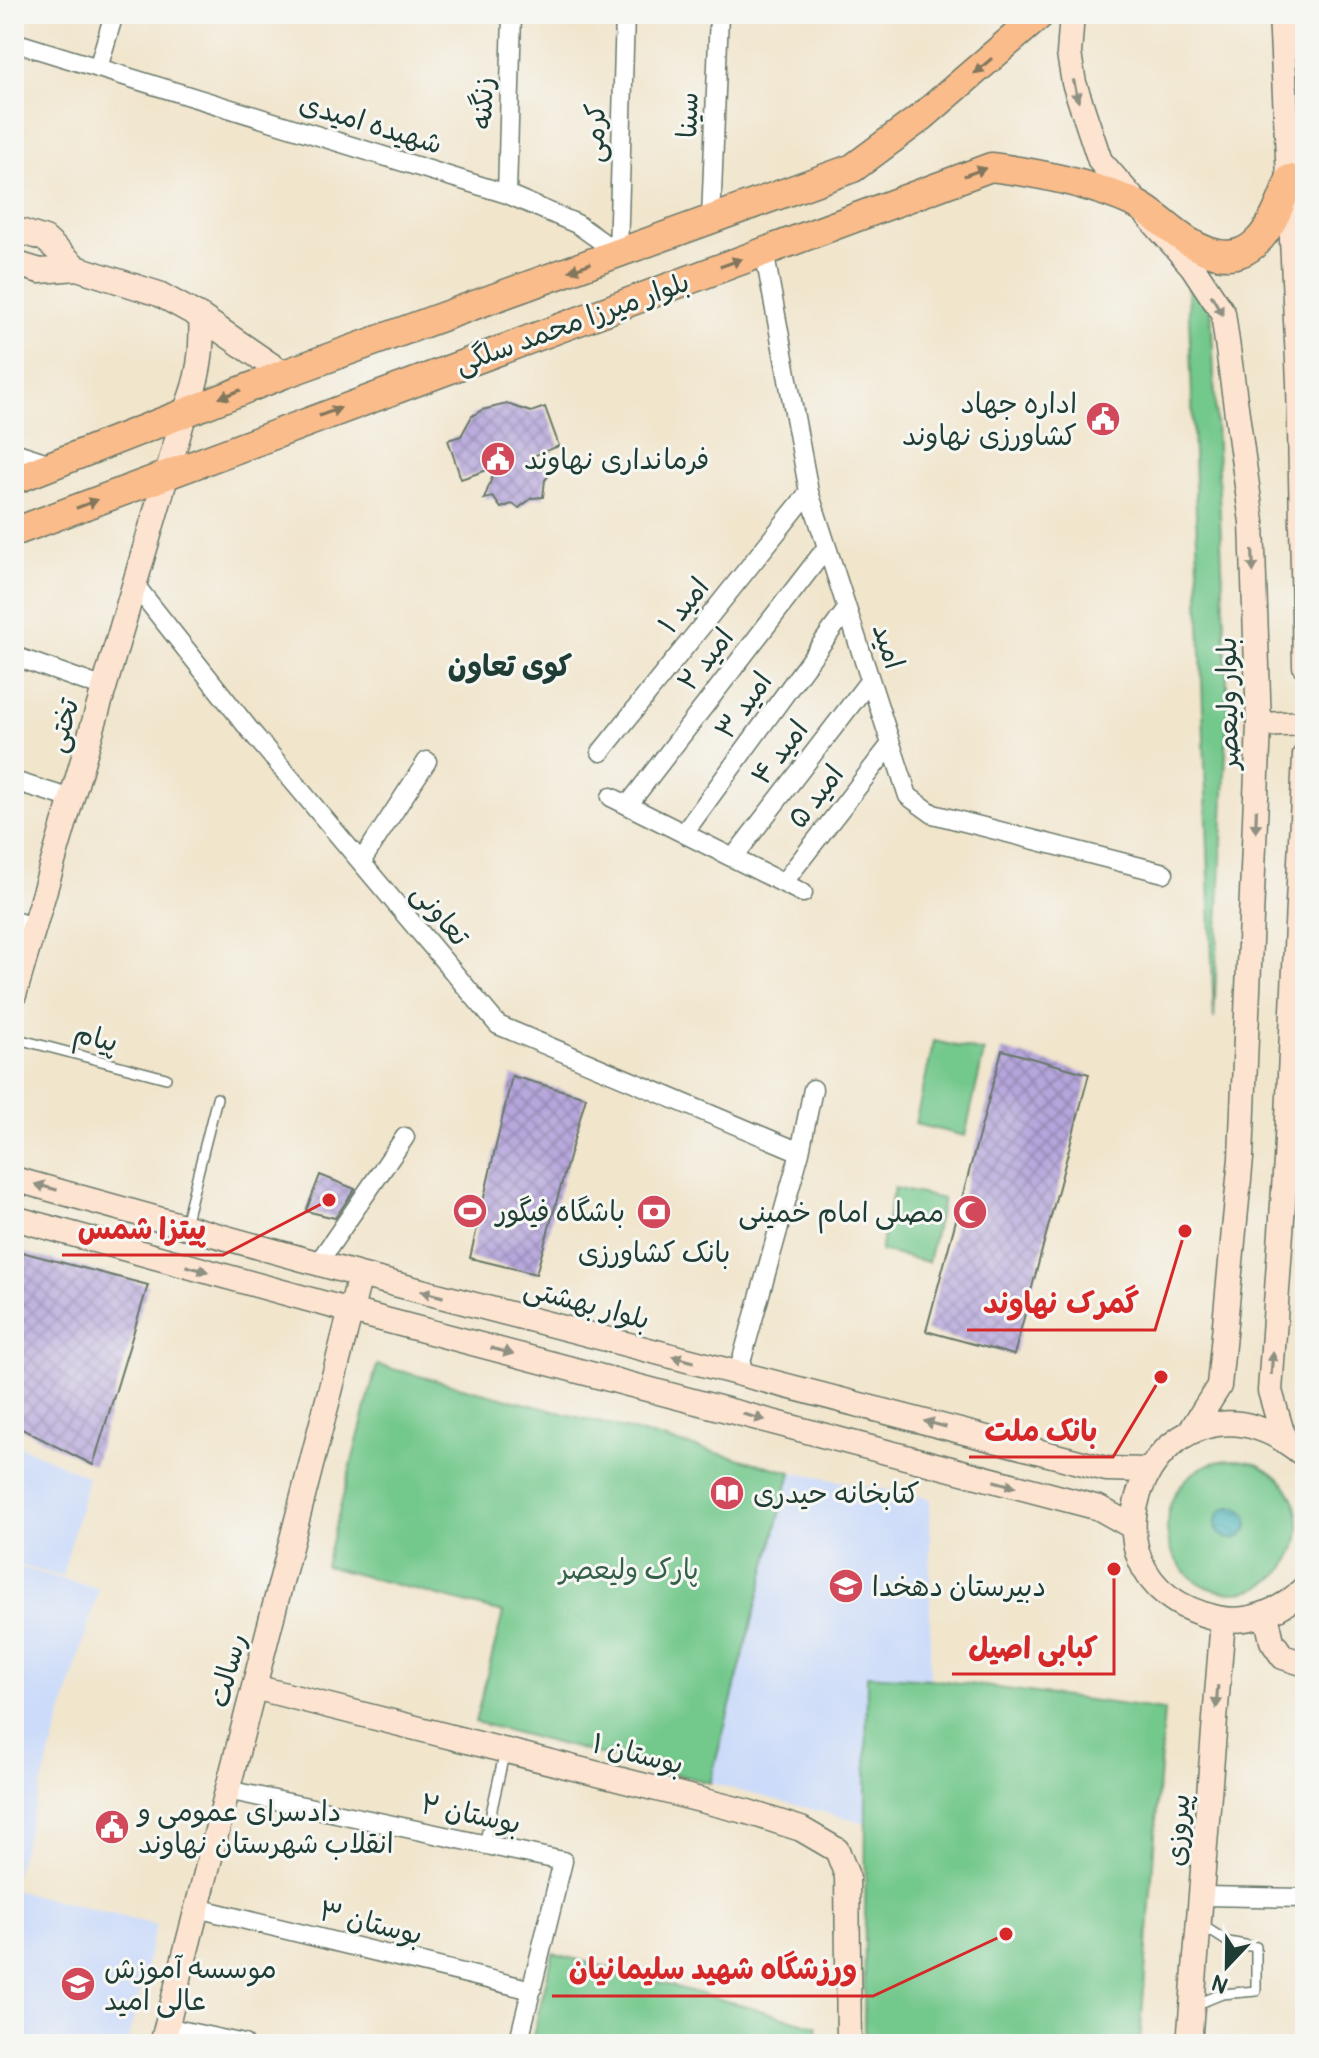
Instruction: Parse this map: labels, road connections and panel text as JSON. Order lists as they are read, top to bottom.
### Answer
{
  "streets": {
    "main road": [
      "بلوار میرزا محمد سلگی",
      "بلوار ولیعصر",
      "تختی",
      "بلوار بهشتی",
      "رسالت",
      "بوستان ۱",
      "پیروزی"
    ],
    "street": [
      "زنگنه",
      "سینا",
      "شهیده امیدی",
      "کرمی",
      "امید ۱",
      "امید",
      "امید ۲",
      "امید ۳",
      "امید ۴",
      "امید ۵",
      "تعاونی",
      "بوستان ۲",
      "بوستان ۳"
    ],
    "lane": ["پیام"]
  },
  "crossings": [
    ["زنگنه", "شهیده امیدی"],
    ["سینا", "بلوار میرزا محمد سلگی"],
    ["شهیده امیدی", "کرمی"],
    ["شهیده امیدی", "بلوار میرزا محمد سلگی"],
    ["کرمی", "بلوار میرزا محمد سلگی"],
    ["بلوار میرزا محمد سلگی", "امید"],
    ["بلوار میرزا محمد سلگی", "بلوار ولیعصر"],
    ["بلوار میرزا محمد سلگی", "تختی"],
    ["امید ۱", "امید"],
    ["امید", "امید ۲"],
    ["امید", "امید ۳"],
    ["امید", "امید ۴"],
    ["امید", "امید ۵"],
    ["امید ۲", "امید ۳"],
    ["تختی", "تعاونی"],
    ["بلوار بهشتی", "رسالت"],
    ["رسالت", "بوستان ۱"],
    ["رسالت", "بوستان ۲"],
    ["رسالت", "بوستان ۳"],
    ["بوستان ۲", "بوستان ۳"]
  ],
  "one_way": ["پیروزی"],
  "districts": ["کوی تعاون"],
  "parks": ["پارک ولیعصر"],
  "places": {
    "public building": ["اداره جهاد کشاورزی نهاوند", "فرمانداری نهاوند", "دادسرای عمومی و انقلاب شهرستان نهاوند"],
    "other": [
      "پیتزا شمس",
      "گمرک نهاوند",
      "بانک ملت",
      "کبابی اصیل",
      "ورزشگاه شهید سلیمانیان"
    ],
    "sports": ["باشگاه فیگور"],
    "bank": ["بانک کشاورزی"],
    "mosque": ["مصلی امام خمینی"],
    "library": ["کتابخانه حیدری"],
    "school or university": ["دبیرستان دهخدا", "موسسه آموزش عالی امید"]
  },
  "north": "bottom"
}
